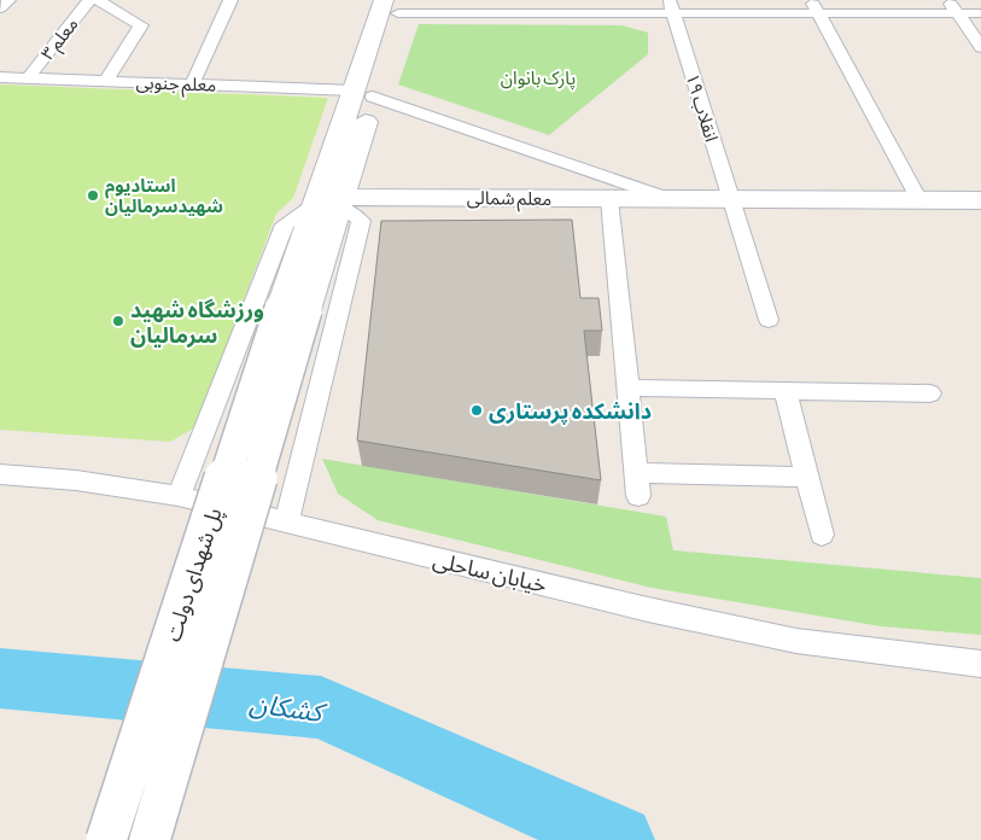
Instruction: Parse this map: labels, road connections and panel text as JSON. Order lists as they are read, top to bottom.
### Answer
{
  "streets": {
    "main road": ["معلم شمالی", "پل شهدای دولت"],
    "street": [
      "معلم ۳",
      "معلم جنوبی",
      "انقلاب ۱۹",
      "خیابان ساحلی"
    ]
  },
  "crossings": [
    ["معلم ۳", "معلم جنوبی"],
    ["معلم جنوبی", "معلم شمالی"],
    ["انقلاب ۱۹", "معلم شمالی"]
  ],
  "water": ["کشکان"],
  "parks": ["پارک بانوان"],
  "places": ["استادیوم شهیدسرمالیان", "ورزشگاه شهید سرمالیان", "دانشکده پرستاری"]
}
